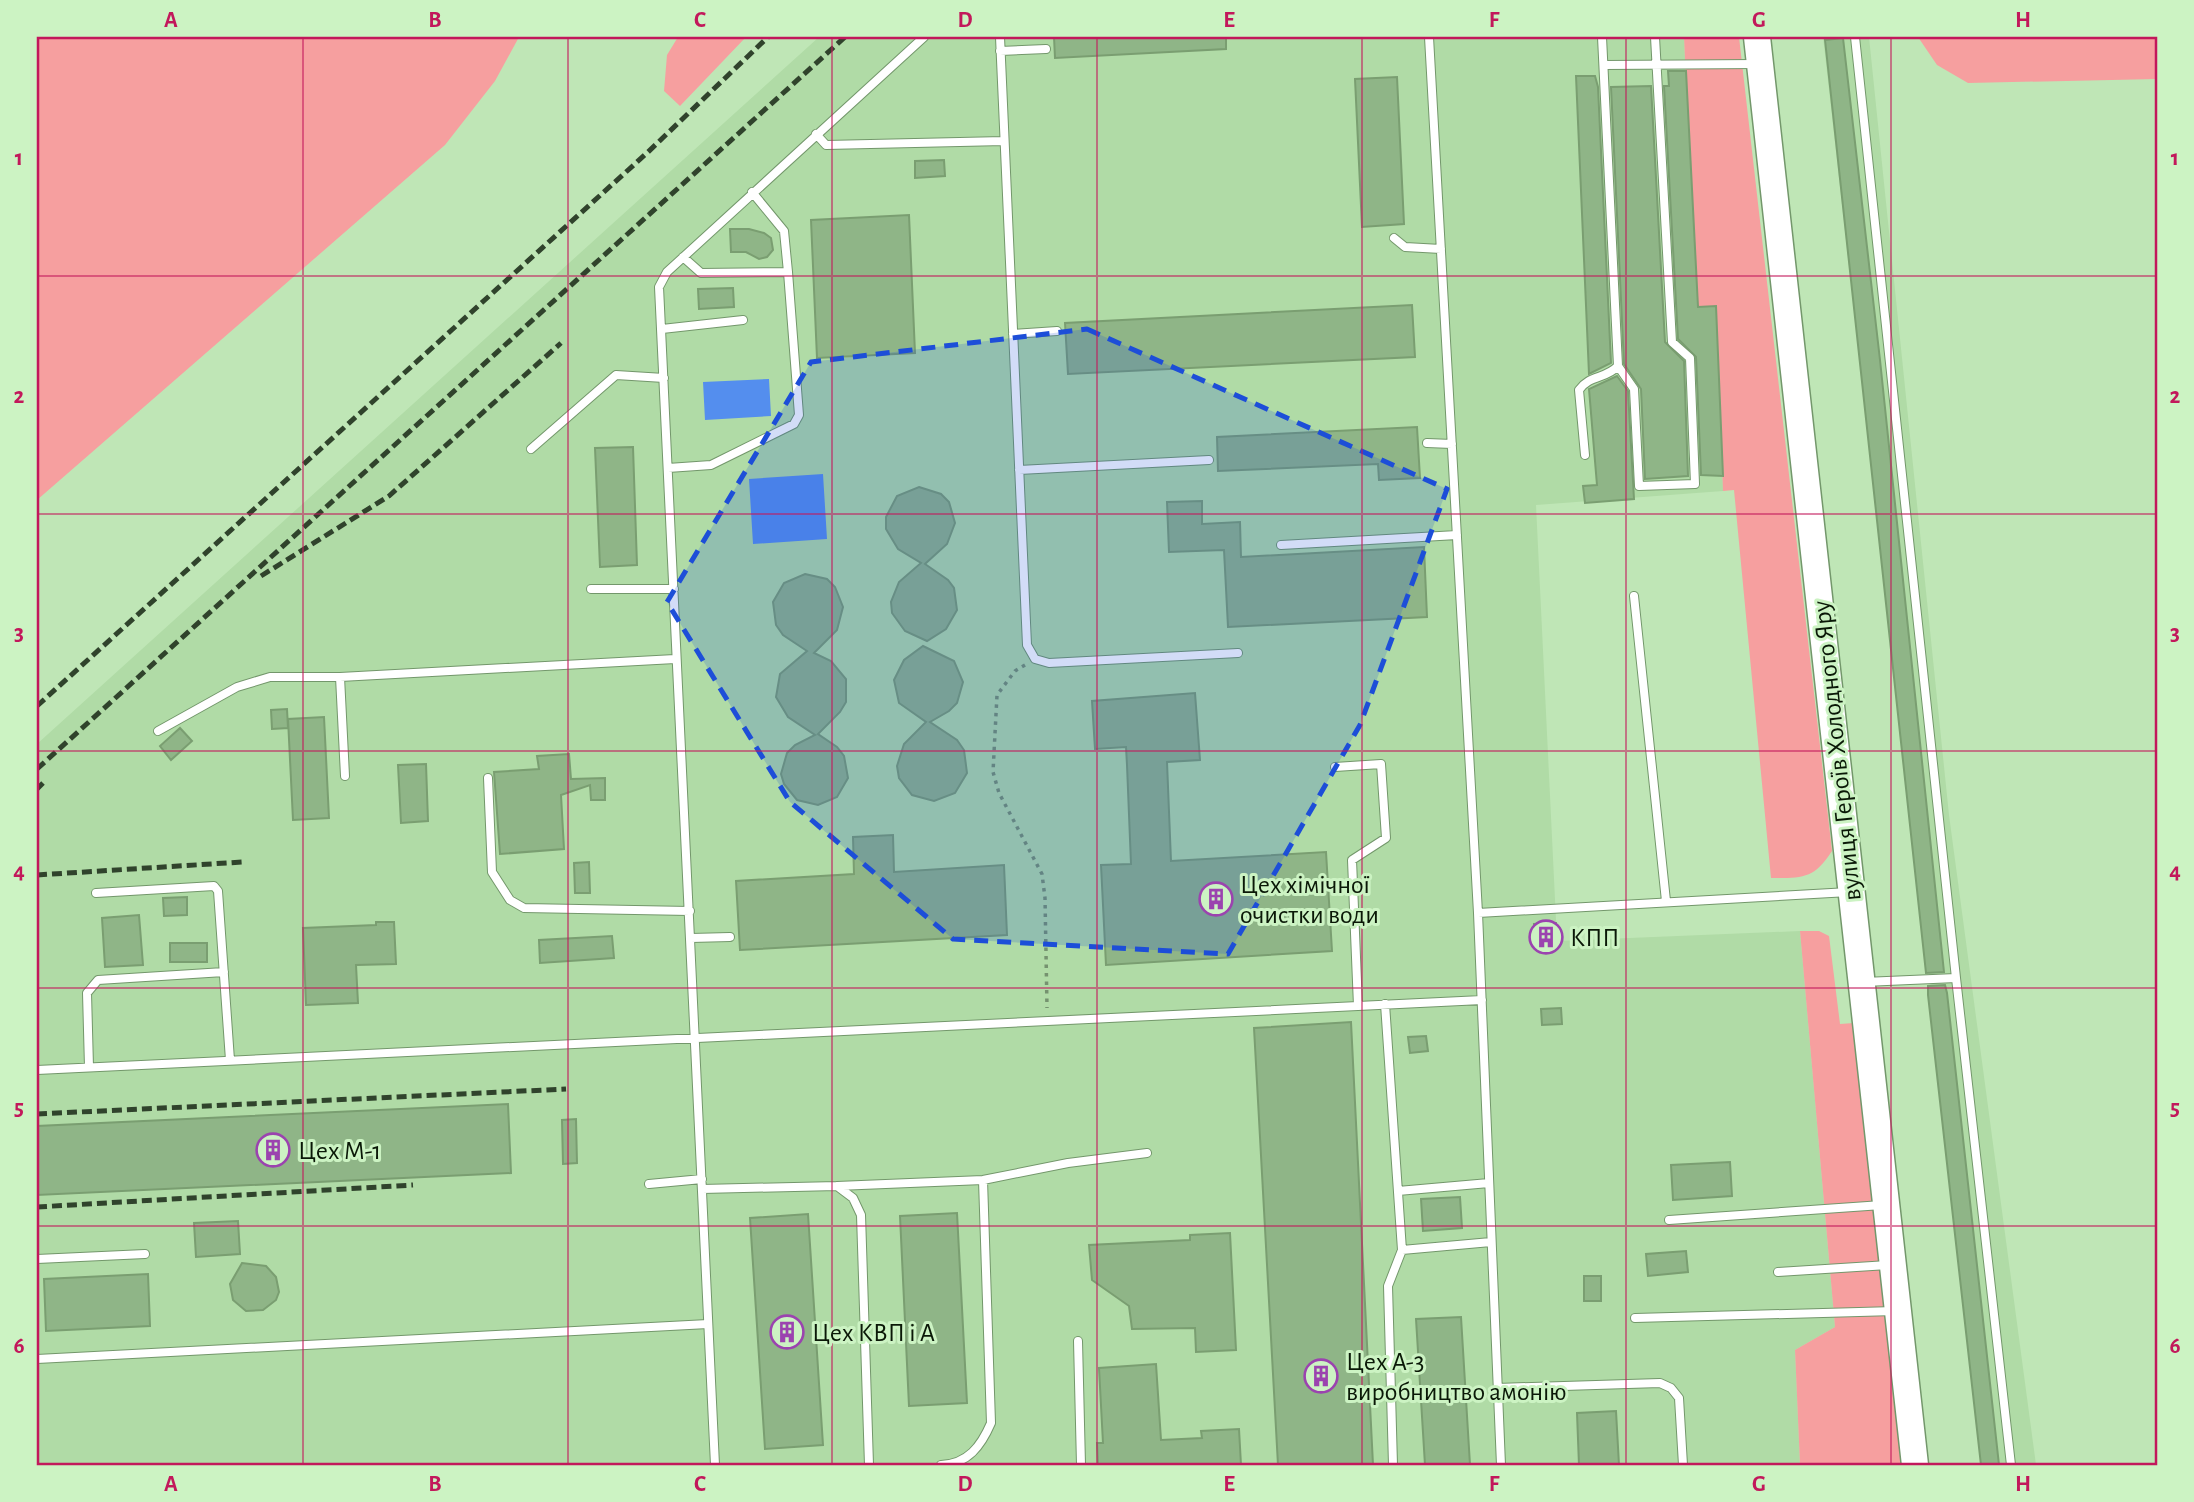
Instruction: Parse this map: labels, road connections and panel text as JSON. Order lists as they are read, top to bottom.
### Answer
{
  "streets": {
    "main road": ["вулиця Героїв Холодного Яру"]
  },
  "places": {
    "building": [
      "Цех хімічної очистки води",
      "КПП",
      "Цех М-1",
      "Цех КВП і А",
      "Цех А-3 виробництво амонію"
    ]
  },
  "grid": {
    "columns": [
      "A",
      "B",
      "C",
      "D",
      "E",
      "F",
      "G",
      "H"
    ],
    "rows": [
      "1",
      "2",
      "3",
      "4",
      "5",
      "6"
    ]
  }
}
